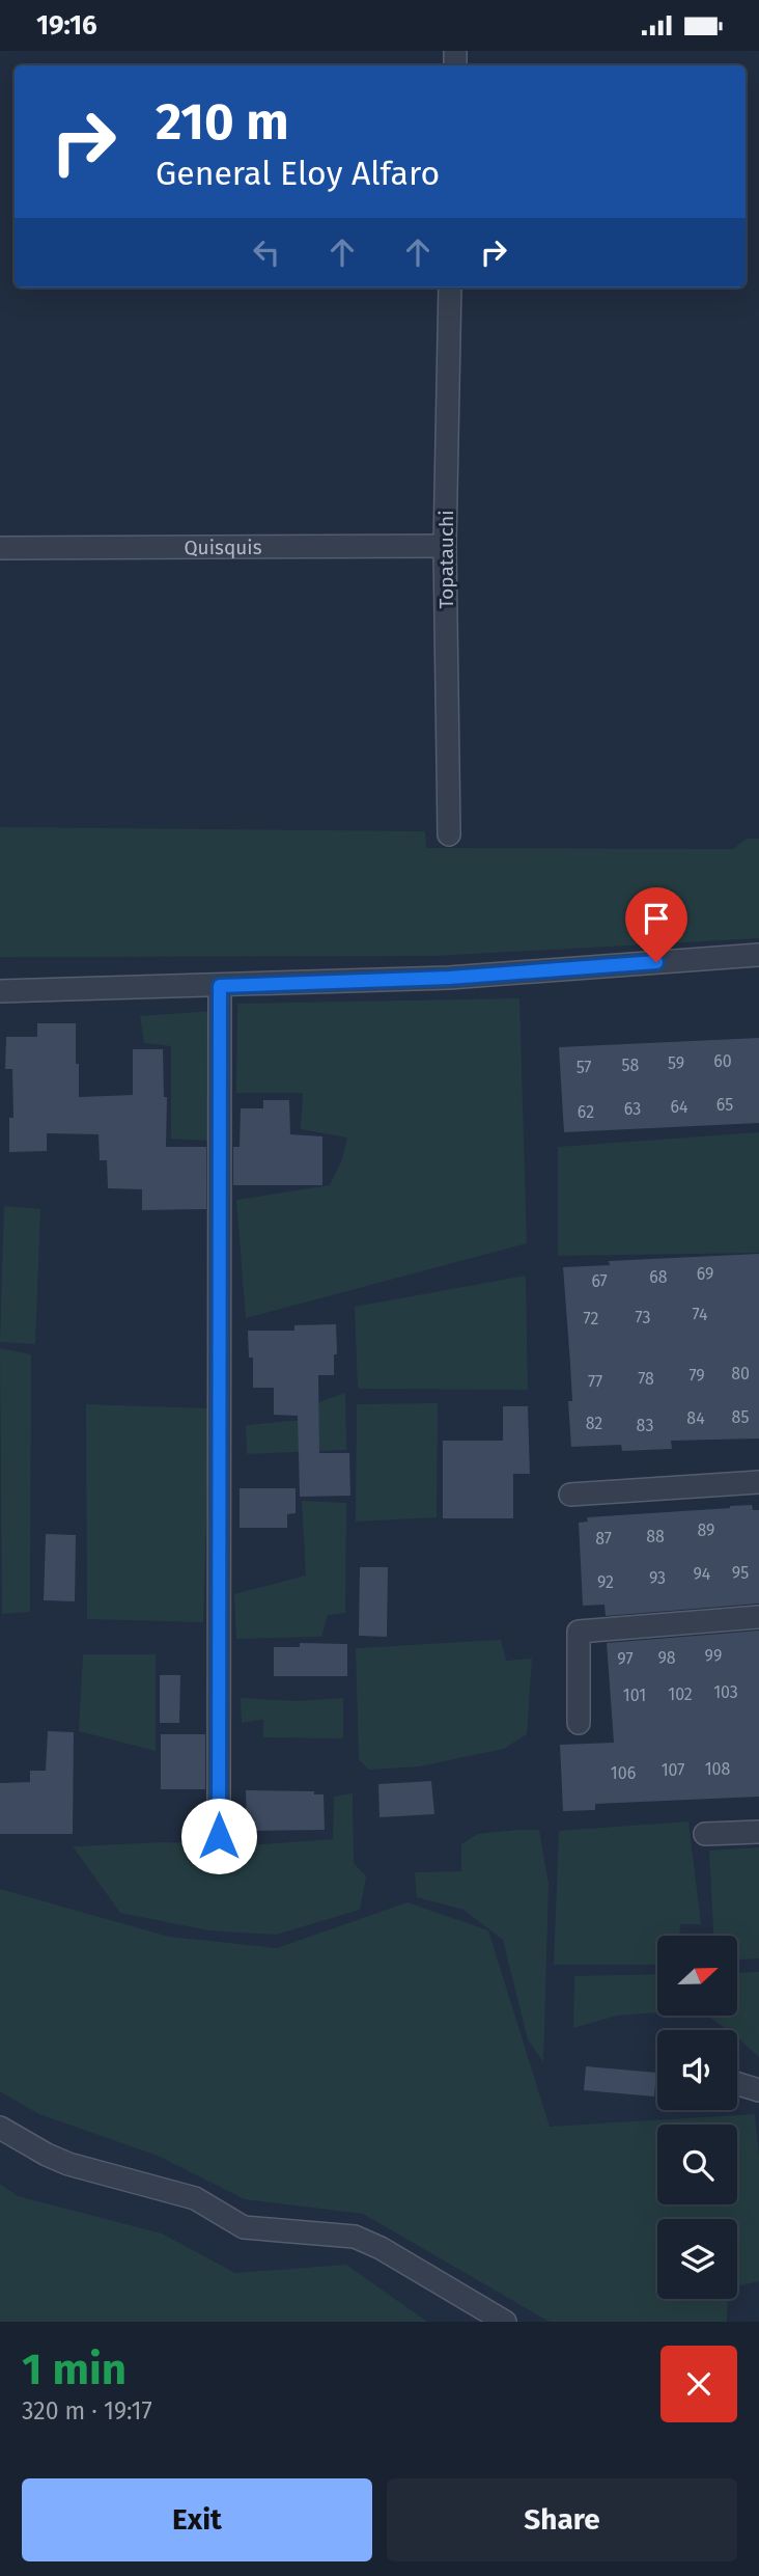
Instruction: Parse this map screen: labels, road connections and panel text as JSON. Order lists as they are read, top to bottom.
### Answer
{
  "streets": {
    "street": ["Quisquis", "Topatauchi"]
  },
  "crossings": [
    ["Quisquis", "Topatauchi"]
  ],
  "house_numbers": [
    "60",
    "59",
    "58",
    "57",
    "65",
    "64",
    "63",
    "62",
    "69",
    "68",
    "67",
    "74",
    "73",
    "72",
    "80",
    "79",
    "78",
    "77",
    "85",
    "84",
    "82",
    "83",
    "89",
    "88",
    "87",
    "95",
    "94",
    "93",
    "92",
    "99",
    "98",
    "97",
    "103",
    "102",
    "101",
    "108",
    "107",
    "106"
  ],
  "north": "right",
  "page": {
    "status": "19:16",
    "turn": ["210 m", "General Eloy Alfaro"],
    "heading": ["1 min", "320 m · 19:17"],
    "buttons": ["Exit", "Share"]
  }
}
